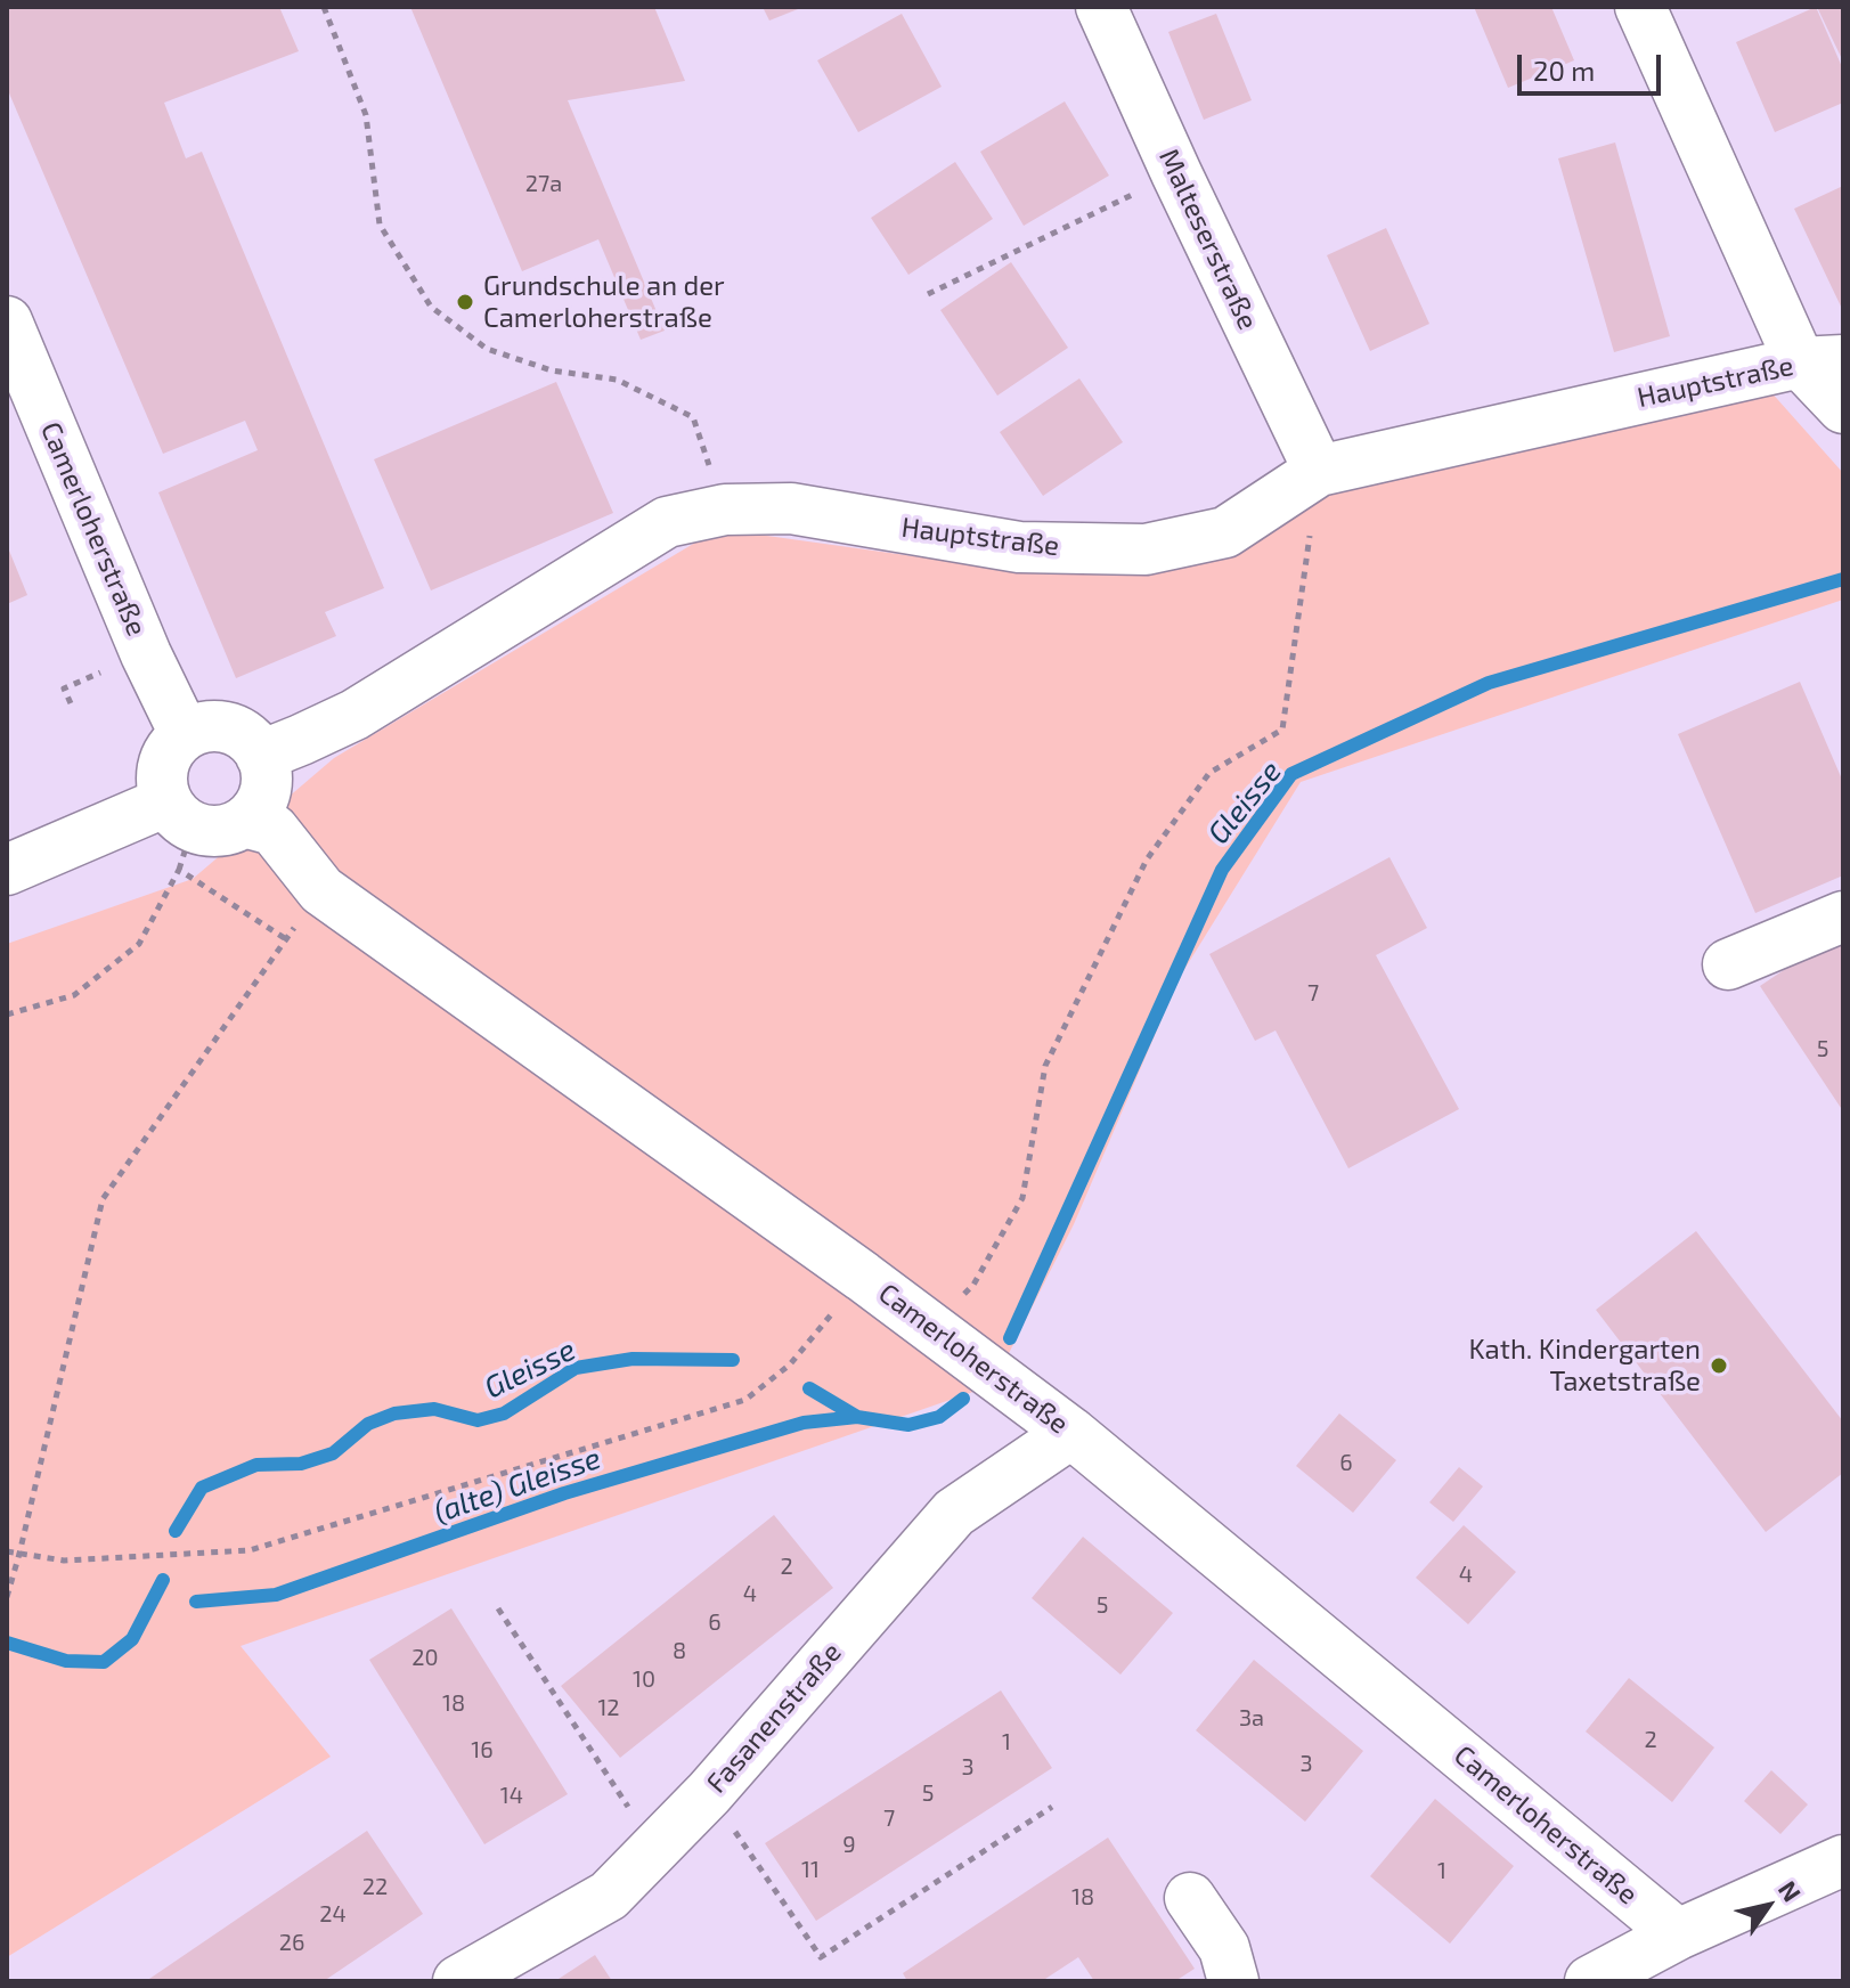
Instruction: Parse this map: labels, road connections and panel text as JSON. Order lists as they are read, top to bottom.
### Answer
{
  "streets": {
    "street": [
      "Malteserstraße",
      "Hauptstraße",
      "Camerloherstraße",
      "Fasanenstraße"
    ]
  },
  "crossings": [
    ["Malteserstraße", "Hauptstraße"],
    ["Hauptstraße", "Camerloherstraße"],
    ["Camerloherstraße", "Fasanenstraße"]
  ],
  "water": ["Gleisse", "(alte) Gleisse"],
  "places": ["Grundschule an der Camerloherstraße", "Kath. Kindergarten Taxetstraße"],
  "house_numbers": [
    "27a",
    "7",
    "5",
    "6",
    "2",
    "4",
    "4",
    "5",
    "6",
    "8",
    "20",
    "10",
    "18",
    "12",
    "3a",
    "2",
    "1",
    "16",
    "3",
    "3",
    "5",
    "14",
    "7",
    "9",
    "11",
    "1",
    "22",
    "18",
    "24",
    "26"
  ],
  "scale_bar": "20 m",
  "north": "top right"
}
